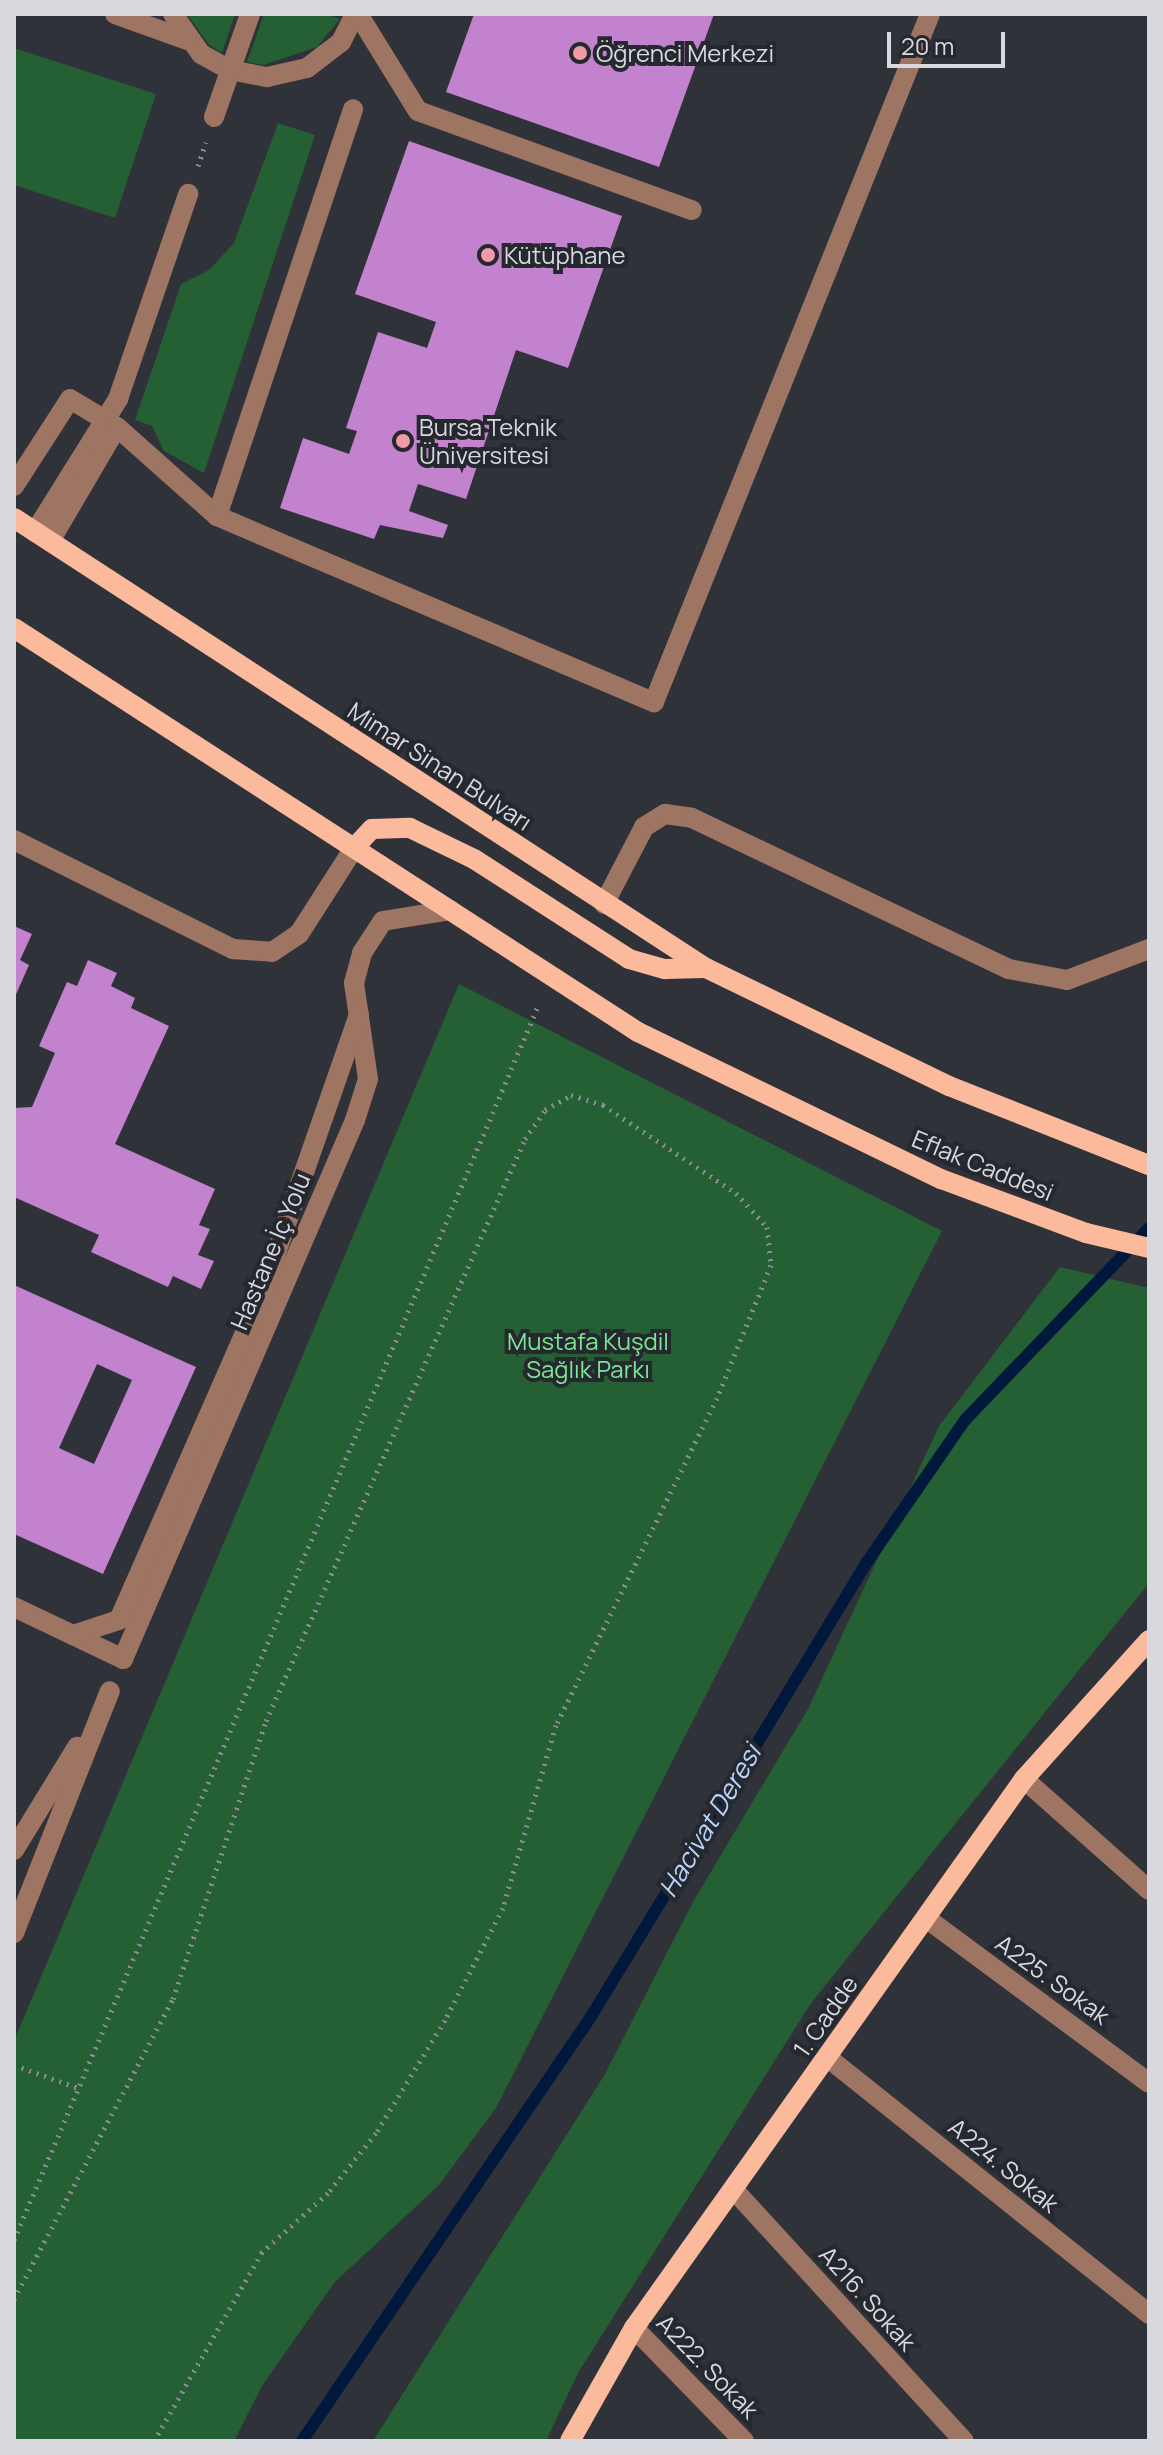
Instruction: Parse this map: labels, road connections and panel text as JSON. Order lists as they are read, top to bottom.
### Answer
{
  "streets": {
    "main road": ["Mimar Sinan Bulvarı", "Eflak Caddesi", "1. Cadde"],
    "street": [
      "Hastane İç Yolu",
      "A225. Sokak",
      "A224. Sokak",
      "A216. Sokak",
      "A222. Sokak"
    ]
  },
  "crossings": [
    ["A225. Sokak", "1. Cadde"],
    ["1. Cadde", "A224. Sokak"],
    ["1. Cadde", "A216. Sokak"],
    ["1. Cadde", "A222. Sokak"]
  ],
  "water": ["Hacivat Deresi"],
  "parks": ["Mustafa Kuşdil Sağlık Parkı"],
  "places": ["Öğrenci Merkezi", "Kütüphane", "Bursa Teknik Üniversitesi"],
  "scale_bar": "20 m"
}
